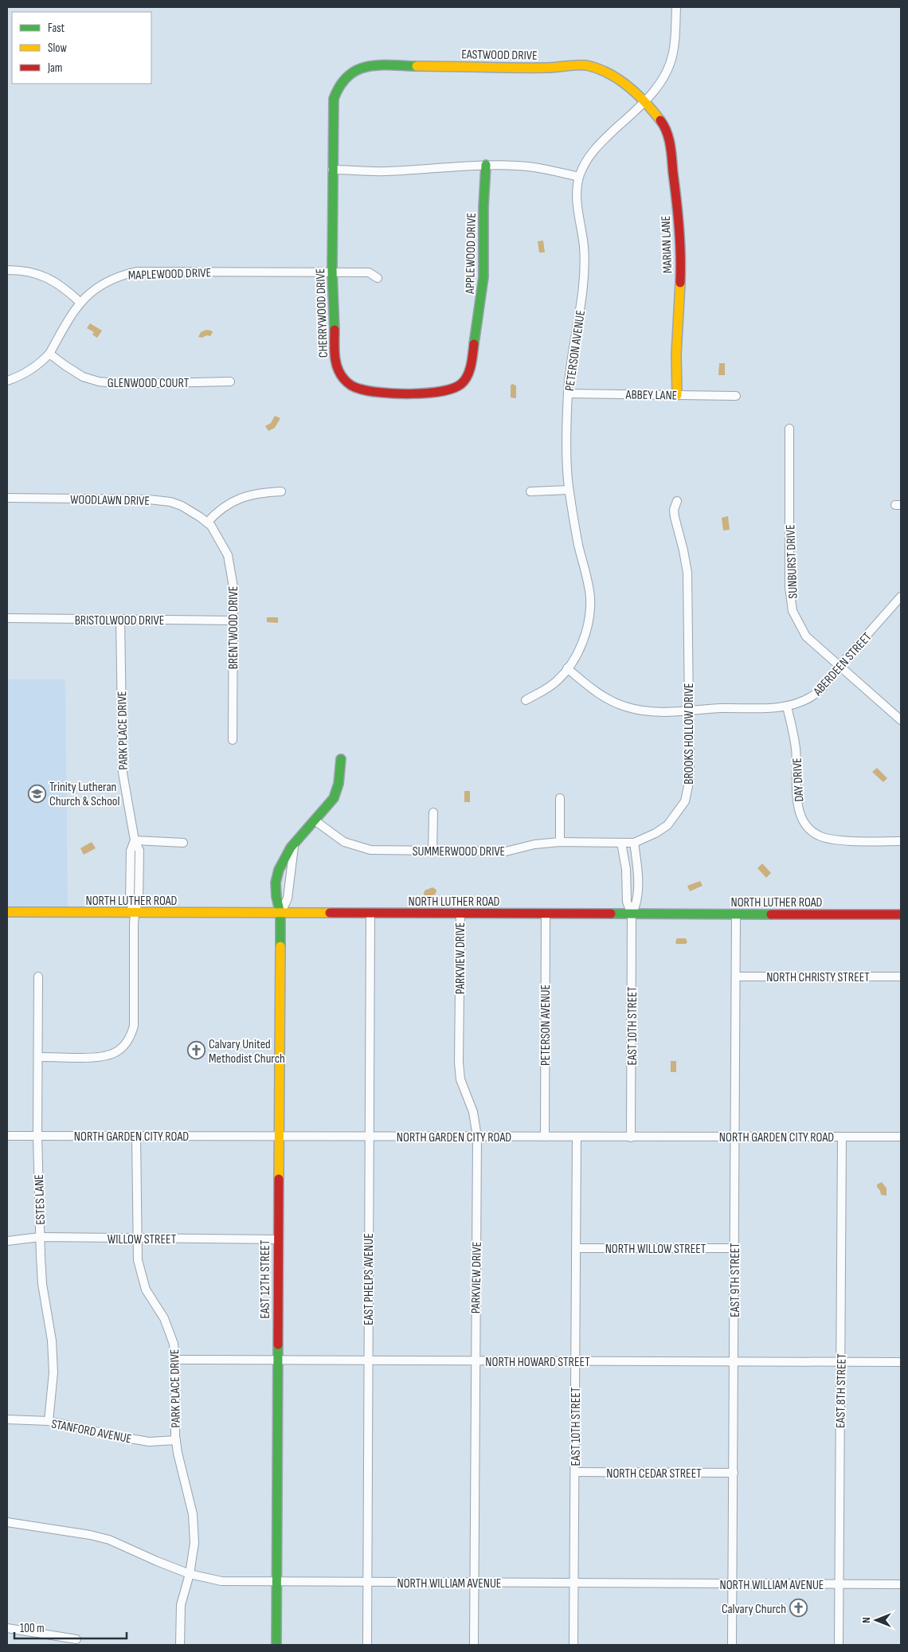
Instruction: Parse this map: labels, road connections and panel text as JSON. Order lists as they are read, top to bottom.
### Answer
{
  "streets": {
    "street": [
      "EASTWOOD DRIVE",
      "MARIAN LANE",
      "APPLEWOOD DRIVE",
      "MAPLEWOOD DRIVE",
      "CHERRYWOOD DRIVE",
      "PETERSON AVENUE",
      "GLENWOOD COURT",
      "ABBEY LANE",
      "WOODLAWN DRIVE",
      "SUNBURST DRIVE",
      "BRISTOLWOOD DRIVE",
      "BRENTWOOD DRIVE",
      "ABERDEEN STREET",
      "PARK PLACE DRIVE",
      "BROOKS HOLLOW DRIVE",
      "DAY DRIVE",
      "SUMMERWOOD DRIVE",
      "NORTH LUTHER ROAD",
      "PARKVIEW DRIVE",
      "NORTH CHRISTY STREET",
      "EAST 10TH STREET",
      "NORTH GARDEN CITY ROAD",
      "ESTES LANE",
      "WILLOW STREET",
      "NORTH WILLOW STREET",
      "EAST 12TH STREET",
      "EAST PHELPS AVENUE",
      "EAST 9TH STREET",
      "NORTH HOWARD STREET",
      "EAST 8TH STREET",
      "STANFORD AVENUE",
      "NORTH CEDAR STREET",
      "NORTH WILLIAM AVENUE"
    ]
  },
  "crossings": [
    ["EASTWOOD DRIVE", "MARIAN LANE"],
    ["EASTWOOD DRIVE", "CHERRYWOOD DRIVE"],
    ["EASTWOOD DRIVE", "PETERSON AVENUE"],
    ["MARIAN LANE", "PETERSON AVENUE"],
    ["MARIAN LANE", "ABBEY LANE"],
    ["APPLEWOOD DRIVE", "CHERRYWOOD DRIVE"],
    ["MAPLEWOOD DRIVE", "CHERRYWOOD DRIVE"],
    ["MAPLEWOOD DRIVE", "GLENWOOD COURT"],
    ["PETERSON AVENUE", "ABBEY LANE"],
    ["PETERSON AVENUE", "ABERDEEN STREET"],
    ["PETERSON AVENUE", "NORTH LUTHER ROAD"],
    ["PETERSON AVENUE", "NORTH GARDEN CITY ROAD"],
    ["WOODLAWN DRIVE", "BRENTWOOD DRIVE"],
    ["SUNBURST DRIVE", "ABERDEEN STREET"],
    ["BRISTOLWOOD DRIVE", "BRENTWOOD DRIVE"],
    ["BRISTOLWOOD DRIVE", "PARK PLACE DRIVE"],
    ["ABERDEEN STREET", "BROOKS HOLLOW DRIVE"],
    ["ABERDEEN STREET", "DAY DRIVE"],
    ["PARK PLACE DRIVE", "NORTH LUTHER ROAD"],
    ["PARK PLACE DRIVE", "NORTH GARDEN CITY ROAD"],
    ["PARK PLACE DRIVE", "ESTES LANE"],
    ["PARK PLACE DRIVE", "WILLOW STREET"],
    ["PARK PLACE DRIVE", "NORTH HOWARD STREET"],
    ["PARK PLACE DRIVE", "STANFORD AVENUE"],
    ["PARK PLACE DRIVE", "NORTH WILLIAM AVENUE"],
    ["BROOKS HOLLOW DRIVE", "SUMMERWOOD DRIVE"],
    ["SUMMERWOOD DRIVE", "EAST 12TH STREET"],
    ["NORTH LUTHER ROAD", "PARKVIEW DRIVE"],
    ["NORTH LUTHER ROAD", "EAST 10TH STREET"],
    ["NORTH LUTHER ROAD", "EAST 12TH STREET"],
    ["NORTH LUTHER ROAD", "EAST PHELPS AVENUE"],
    ["NORTH LUTHER ROAD", "EAST 9TH STREET"],
    ["PARKVIEW DRIVE", "NORTH GARDEN CITY ROAD"],
    ["PARKVIEW DRIVE", "NORTH HOWARD STREET"],
    ["PARKVIEW DRIVE", "NORTH WILLIAM AVENUE"],
    ["NORTH CHRISTY STREET", "EAST 9TH STREET"],
    ["EAST 10TH STREET", "NORTH GARDEN CITY ROAD"],
    ["EAST 10TH STREET", "NORTH WILLOW STREET"],
    ["EAST 10TH STREET", "NORTH HOWARD STREET"],
    ["EAST 10TH STREET", "NORTH CEDAR STREET"],
    ["EAST 10TH STREET", "NORTH WILLIAM AVENUE"],
    ["NORTH GARDEN CITY ROAD", "ESTES LANE"],
    ["NORTH GARDEN CITY ROAD", "EAST 12TH STREET"],
    ["NORTH GARDEN CITY ROAD", "EAST PHELPS AVENUE"],
    ["NORTH GARDEN CITY ROAD", "EAST 9TH STREET"],
    ["NORTH GARDEN CITY ROAD", "EAST 8TH STREET"],
    ["ESTES LANE", "WILLOW STREET"],
    ["ESTES LANE", "STANFORD AVENUE"],
    ["WILLOW STREET", "EAST 12TH STREET"],
    ["NORTH WILLOW STREET", "EAST 9TH STREET"],
    ["EAST 12TH STREET", "NORTH HOWARD STREET"],
    ["EAST 12TH STREET", "NORTH WILLIAM AVENUE"],
    ["EAST PHELPS AVENUE", "NORTH HOWARD STREET"],
    ["EAST PHELPS AVENUE", "NORTH WILLIAM AVENUE"],
    ["EAST 9TH STREET", "NORTH HOWARD STREET"],
    ["EAST 9TH STREET", "NORTH CEDAR STREET"],
    ["EAST 9TH STREET", "NORTH WILLIAM AVENUE"],
    ["NORTH HOWARD STREET", "EAST 8TH STREET"],
    ["EAST 8TH STREET", "NORTH WILLIAM AVENUE"]
  ],
  "places": {
    "school or university": ["Trinity Lutheran Church & School"],
    "church": ["Calvary United Methodist Church", "Calvary Church"]
  },
  "legend": ["Fast", "Slow", "Jam"],
  "scale_bar": "100 m",
  "north": "left"
}
